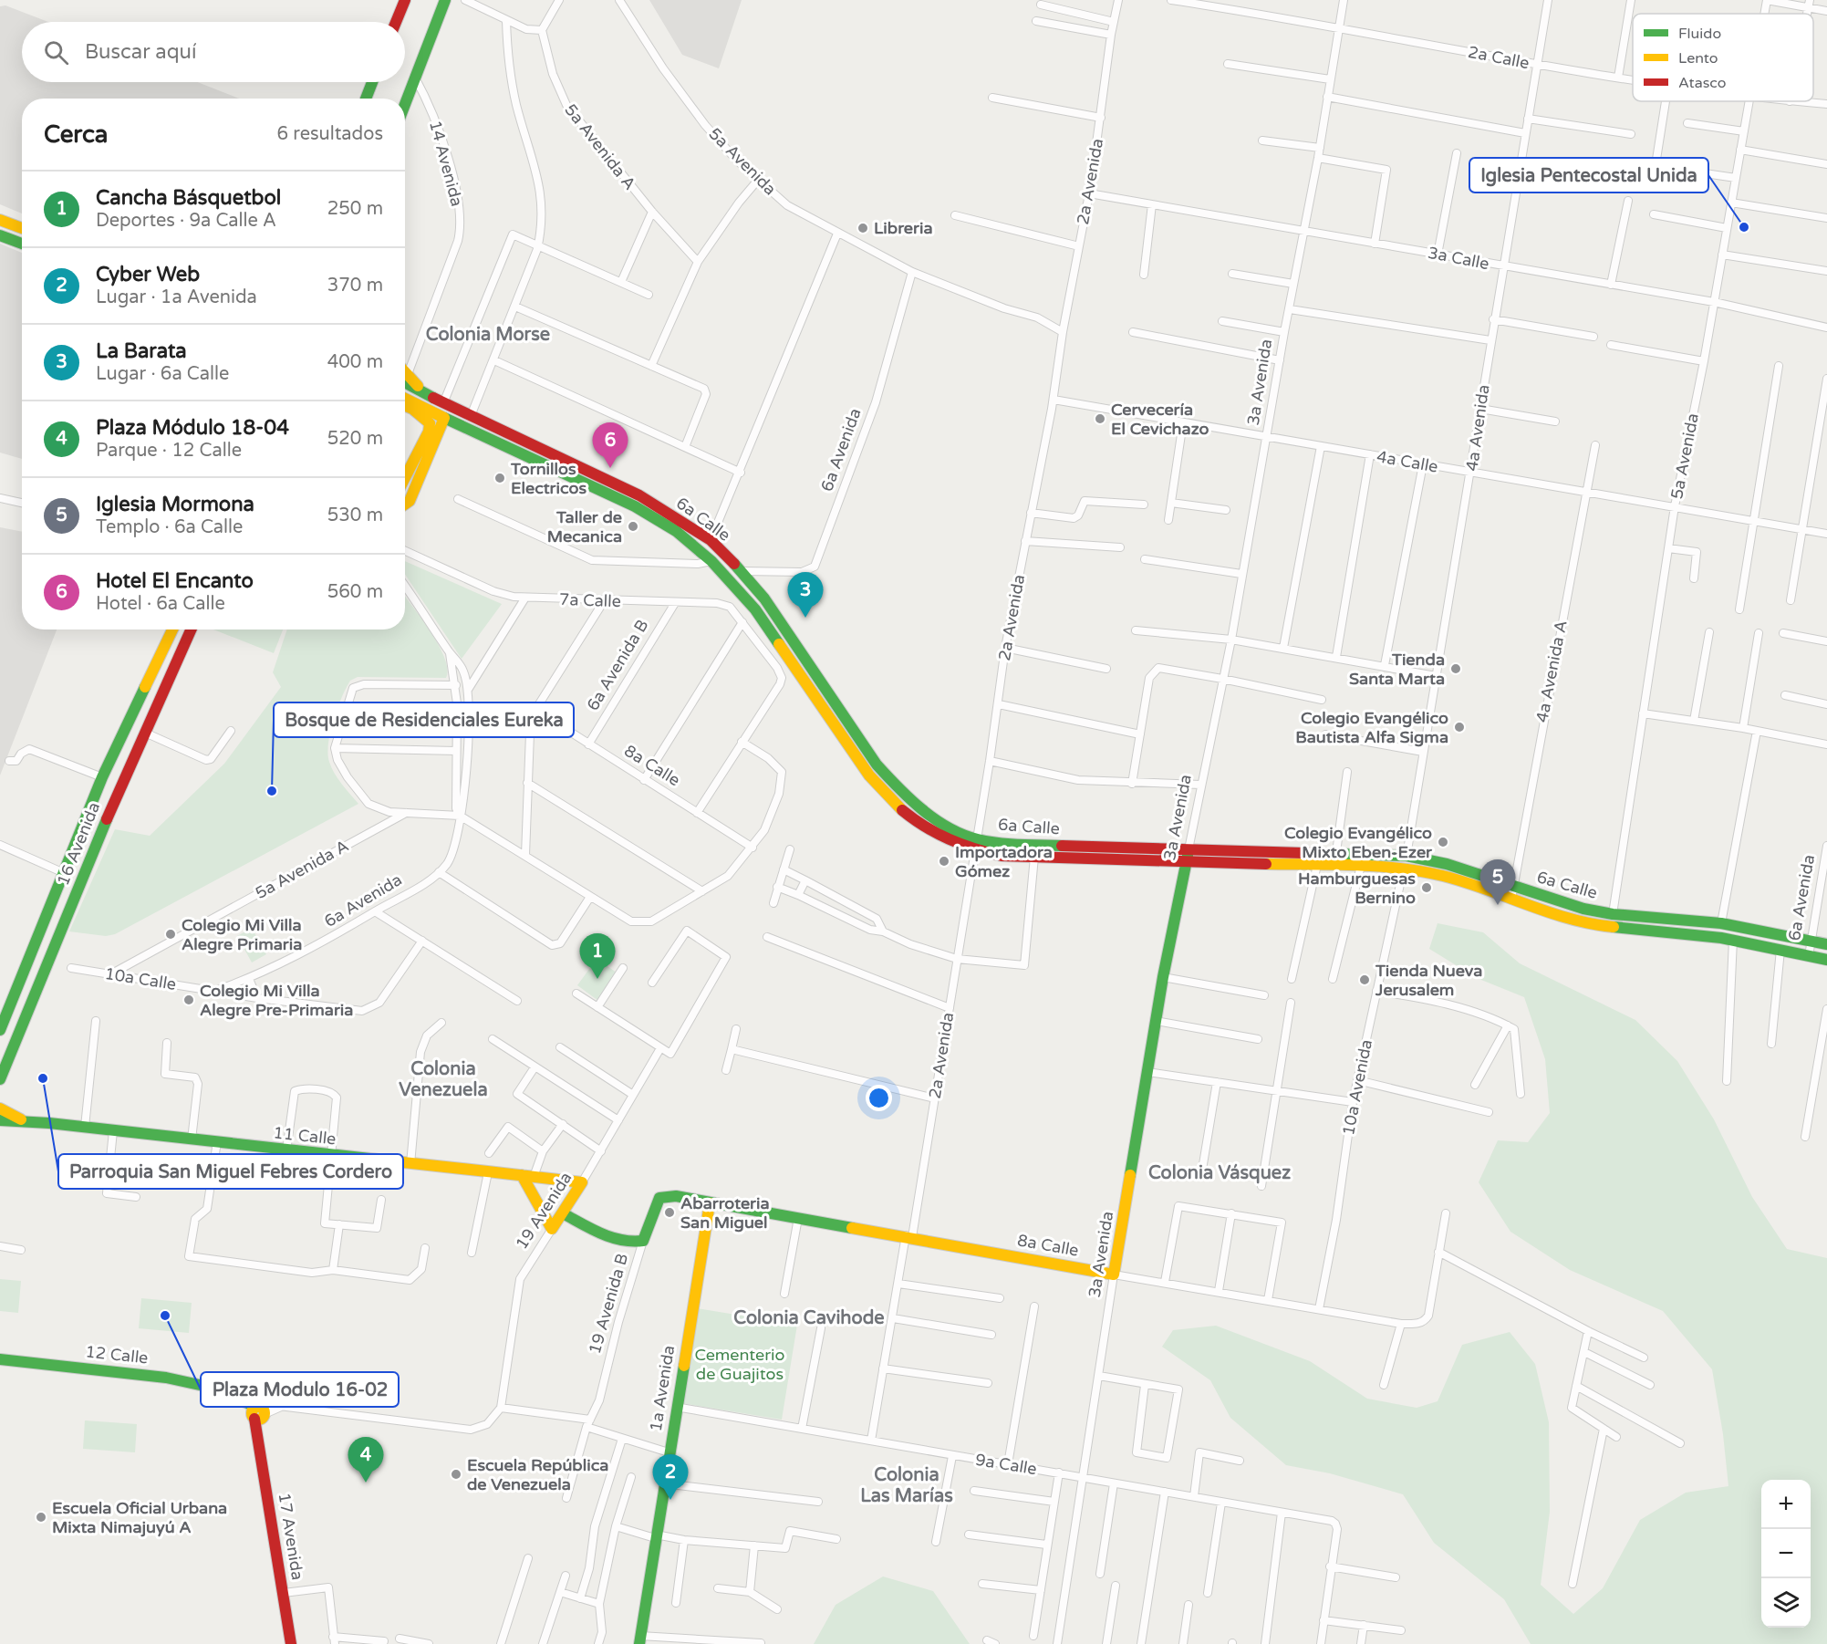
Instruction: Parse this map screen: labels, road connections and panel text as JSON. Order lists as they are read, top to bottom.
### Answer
{
  "streets": {
    "street": [
      "2a Calle",
      "5a Avenida A",
      "5a Avenida",
      "14 Avenida",
      "2a Avenida",
      "3a Calle",
      "3a Avenida",
      "4a Avenida",
      "6a Avenida",
      "4a Calle",
      "6a Calle",
      "7a Calle",
      "6a Avenida B",
      "4a Avenida A",
      "8a Calle",
      "16 Avenida",
      "10a Calle",
      "10a Avenida",
      "11 Calle",
      "19 Avenida",
      "19 Avenida B",
      "12 Calle",
      "1a Avenida",
      "9a Calle",
      "17 Avenida"
    ]
  },
  "crossings": [
    ["2a Calle", "3a Avenida"],
    ["2a Calle", "4a Avenida"],
    ["5a Avenida A", "10a Calle"],
    ["5a Avenida", "2a Avenida"],
    ["5a Avenida", "3a Calle"],
    ["5a Avenida", "6a Avenida"],
    ["5a Avenida", "4a Calle"],
    ["5a Avenida", "6a Calle"],
    ["2a Avenida", "3a Calle"],
    ["2a Avenida", "4a Calle"],
    ["2a Avenida", "6a Calle"],
    ["2a Avenida", "8a Calle"],
    ["2a Avenida", "9a Calle"],
    ["3a Calle", "3a Avenida"],
    ["3a Calle", "4a Avenida"],
    ["3a Avenida", "4a Calle"],
    ["3a Avenida", "6a Calle"],
    ["3a Avenida", "8a Calle"],
    ["3a Avenida", "9a Calle"],
    ["4a Avenida", "4a Calle"],
    ["4a Avenida", "6a Calle"],
    ["6a Avenida", "6a Calle"],
    ["6a Avenida", "10a Calle"],
    ["4a Calle", "4a Avenida A"],
    ["6a Calle", "4a Avenida A"],
    ["6a Calle", "10a Avenida"],
    ["7a Calle", "6a Avenida B"],
    ["6a Avenida B", "8a Calle"],
    ["8a Calle", "10a Avenida"],
    ["8a Calle", "19 Avenida B"],
    ["8a Calle", "1a Avenida"],
    ["11 Calle", "19 Avenida"],
    ["12 Calle", "17 Avenida"],
    ["1a Avenida", "9a Calle"]
  ],
  "districts": [
    "Colonia Morse",
    "Colonia Venezuela",
    "Colonia Vásquez",
    "Colonia Cavihode",
    "Colonia Las Marías"
  ],
  "parks": ["Cementerio de Guajitos"],
  "places": [
    "Iglesia Pentecostal Unida",
    "Libreria",
    "Cervecería El Cevichazo",
    "Tornillos Electricos",
    "Taller de Mecanica",
    "Tienda Santa Marta",
    "Colegio Evangélico Bautista Alfa Sigma",
    "Bosque de Residenciales Eureka",
    "Colegio Evangélico Mixto Eben-Ezer",
    "Importadora Gómez",
    "Hamburguesas Bernino",
    "Colegio Mi Villa Alegre Primaria",
    "Tienda Nueva Jerusalem",
    "Colegio Mi Villa Alegre Pre-Primaria",
    "Parroquia San Miguel Febres Cordero",
    "Abarroteria San Miguel",
    "Plaza Modulo 16-02",
    "Escuela República de Venezuela",
    "Escuela Oficial Urbana Mixta Nimajuyú A"
  ],
  "legend": ["Fluido", "Lento", "Atasco"],
  "page": {
    "search": "Buscar aquí",
    "heading": ["Cerca", "6 resultados"],
    "list": [
      {
        "mark": "1",
        "name": "Cancha Básquetbol",
        "note": "Deportes · 9a Calle A",
        "value": "250 m"
      },
      {
        "mark": "2",
        "name": "Cyber Web",
        "note": "Lugar · 1a Avenida",
        "value": "370 m"
      },
      {
        "mark": "3",
        "name": "La Barata",
        "note": "Lugar · 6a Calle",
        "value": "400 m"
      },
      {
        "mark": "4",
        "name": "Plaza Módulo 18-04",
        "note": "Parque · 12 Calle",
        "value": "520 m"
      },
      {
        "mark": "5",
        "name": "Iglesia Mormona",
        "note": "Templo · 6a Calle",
        "value": "530 m"
      },
      {
        "mark": "6",
        "name": "Hotel El Encanto",
        "note": "Hotel · 6a Calle",
        "value": "560 m"
      }
    ],
    "pins": [
      "6",
      "3",
      "5",
      "1",
      "4",
      "2"
    ],
    "map_buttons": ["+", "−"]
  }
}
